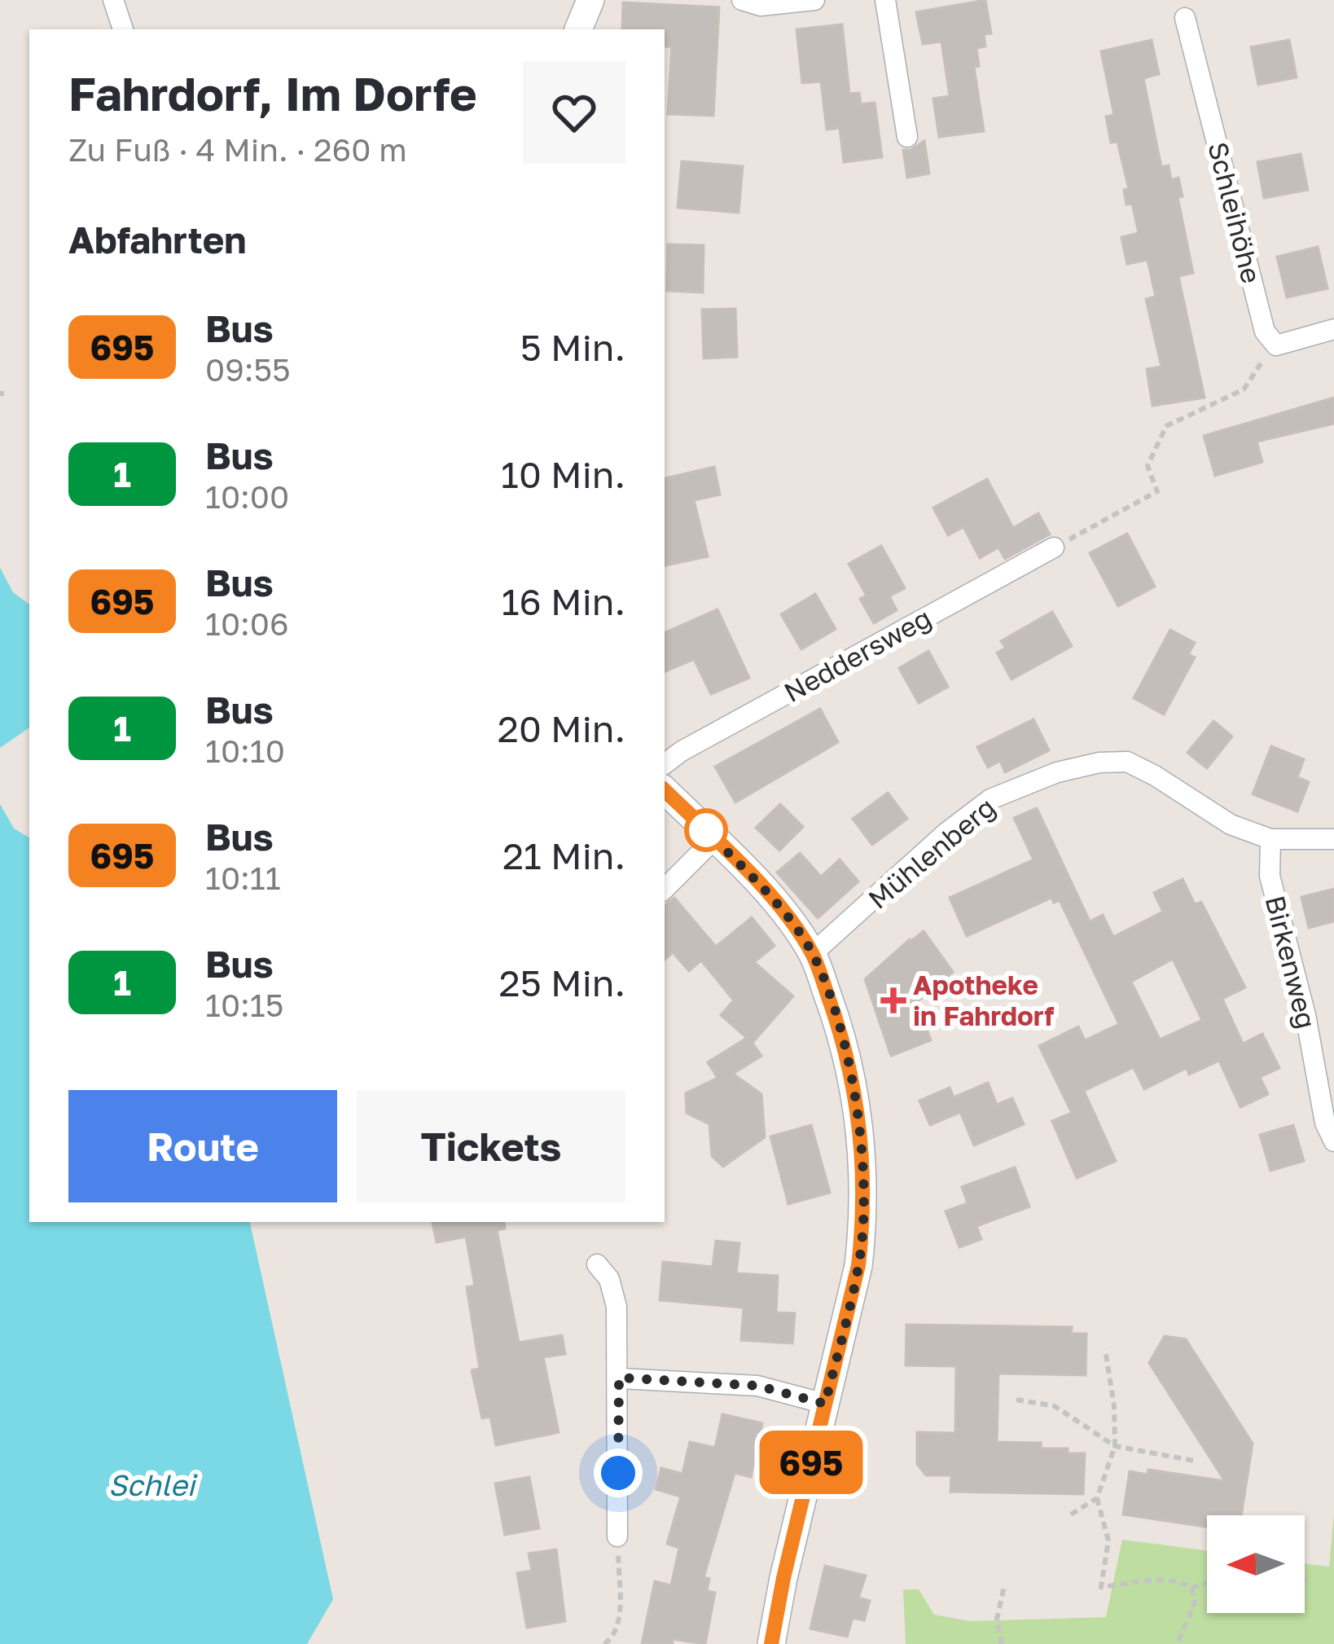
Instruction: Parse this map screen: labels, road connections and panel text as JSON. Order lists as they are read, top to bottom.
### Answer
{
  "streets": {
    "street": [
      "Schleihöhe",
      "Neddersweg",
      "Mühlenberg",
      "Birkenweg"
    ]
  },
  "crossings": [
    ["Mühlenberg", "Birkenweg"]
  ],
  "water": ["Schlei"],
  "places": {
    "health": ["Apotheke in Fahrdorf"]
  },
  "lines": ["bus line 695"],
  "north": "left",
  "page": {
    "on_map": "695",
    "heading": [
      ["Fahrdorf, Im Dorfe", "Zu Fuß · 4 Min. · 260 m"],
      "Abfahrten"
    ],
    "list": [
      {
        "mark": "695",
        "name": "Bus",
        "note": "09:55",
        "value": "5 Min."
      },
      {
        "mark": "1",
        "name": "Bus",
        "note": "10:00",
        "value": "10 Min."
      },
      {
        "mark": "695",
        "name": "Bus",
        "note": "10:06",
        "value": "16 Min."
      },
      {
        "mark": "1",
        "name": "Bus",
        "note": "10:10",
        "value": "20 Min."
      },
      {
        "mark": "695",
        "name": "Bus",
        "note": "10:11",
        "value": "21 Min."
      },
      {
        "mark": "1",
        "name": "Bus",
        "note": "10:15",
        "value": "25 Min."
      }
    ],
    "buttons": ["Route", "Tickets"]
  }
}
